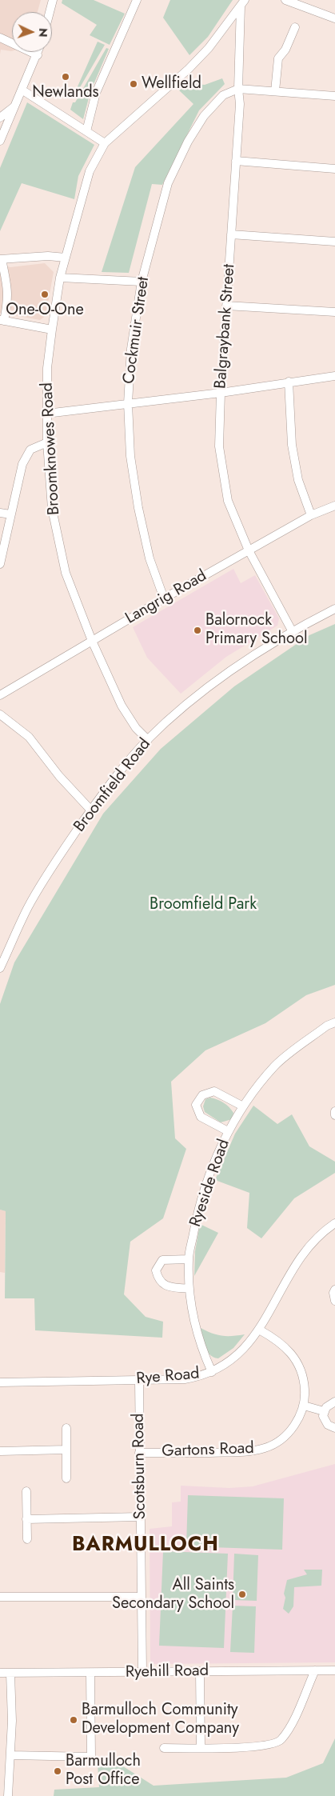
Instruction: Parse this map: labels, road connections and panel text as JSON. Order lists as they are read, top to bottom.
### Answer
{
  "streets": {
    "street": [
      "Balgraybank Street",
      "Cockmuir Street",
      "Broomknowes Road",
      "Langrig Road",
      "Broomfield Road",
      "Ryeside Road",
      "Rye Road",
      "Gartons Road",
      "Scotsburn Road",
      "Ryehill Road"
    ]
  },
  "crossings": [
    ["Balgraybank Street", "Cockmuir Street"],
    ["Balgraybank Street", "Langrig Road"],
    ["Balgraybank Street", "Broomfield Road"],
    ["Cockmuir Street", "Langrig Road"],
    ["Broomknowes Road", "Langrig Road"],
    ["Broomknowes Road", "Broomfield Road"],
    ["Ryeside Road", "Rye Road"],
    ["Rye Road", "Gartons Road"],
    ["Rye Road", "Scotsburn Road"],
    ["Gartons Road", "Scotsburn Road"],
    ["Scotsburn Road", "Ryehill Road"]
  ],
  "districts": ["BARMULLOCH"],
  "parks": ["Broomfield Park"],
  "places": [
    "Newlands",
    "Wellfield",
    "One-O-One",
    "Balornock Primary School",
    "All Saints Secondary School",
    "Barmulloch Community Development Company",
    "Barmulloch Post Office"
  ],
  "north": "right"
}
